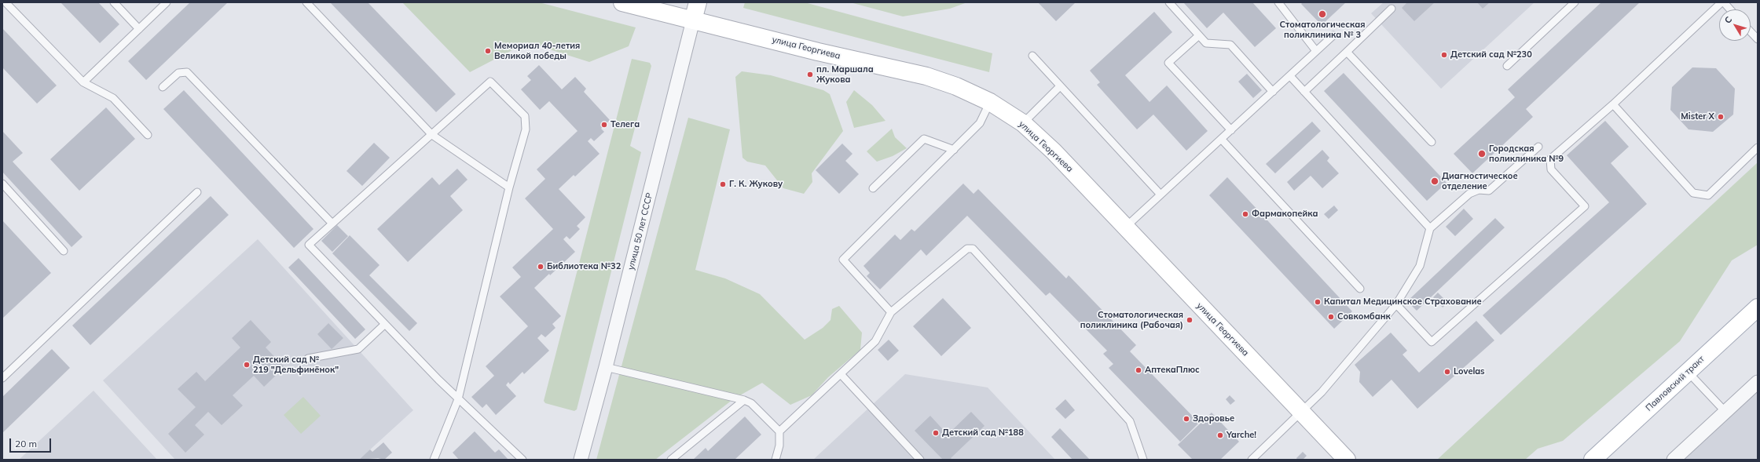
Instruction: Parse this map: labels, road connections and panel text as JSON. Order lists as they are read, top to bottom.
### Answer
{
  "streets": {
    "street": ["улица Георгиева", "улица 50 лет СССР", "Павловский тракт"]
  },
  "crossings": [
    ["улица Георгиева", "улица 50 лет СССР"]
  ],
  "places": [
    "Стоматологическая поликлиника № 3",
    "Мемориал 40-летия Великой победы",
    "Детский сад №230",
    "пл. Маршала Жукова",
    "Mister X",
    "Телега",
    "Городская поликлиника №9",
    "Диагностическое отделение",
    "Г. К. Жукову",
    "Фармакопейка",
    "Библиотека №32",
    "Капитал Медицинское Страхование",
    "Совкомбанк",
    "Стоматологическая поликлиника (Рабочая)",
    "Детский сад № 219 \"Дельфинёнок\"",
    "АптекаПлюс",
    "Lovelas",
    "Здоровье",
    "Детский сад №188",
    "Yarche!"
  ],
  "scale_bar": "20 m",
  "north": "top left"
}
